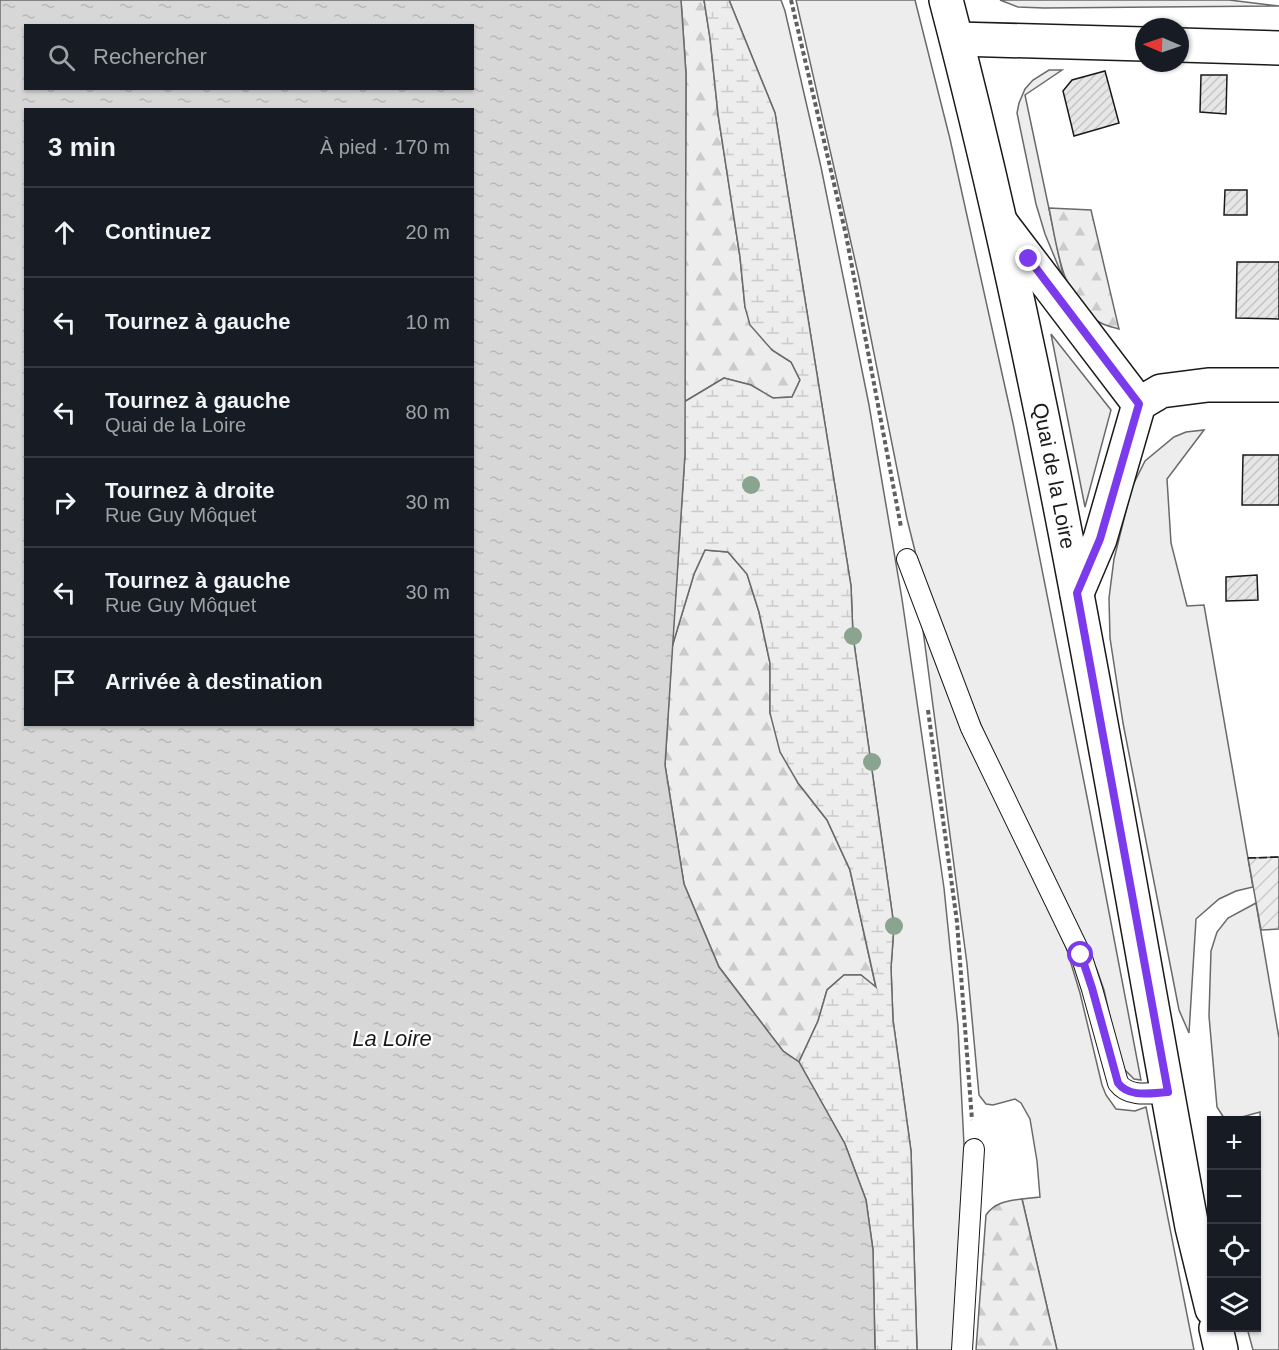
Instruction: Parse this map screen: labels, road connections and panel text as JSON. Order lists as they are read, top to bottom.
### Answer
{
  "streets": {
    "main road": ["Quai de la Loire"]
  },
  "water": ["La Loire"],
  "north": "left",
  "page": {
    "search": "Rechercher",
    "heading": ["3 min", "À pied · 170 m"],
    "list": [
      ["Continuez", "20 m"],
      ["Tournez à gauche", "10 m"],
      ["Tournez à gauche", "Quai de la Loire", "80 m"],
      ["Tournez à droite", "Rue Guy Môquet", "30 m"],
      ["Tournez à gauche", "Rue Guy Môquet", "30 m"],
      "Arrivée à destination"
    ],
    "map_buttons": ["+", "−"]
  }
}
